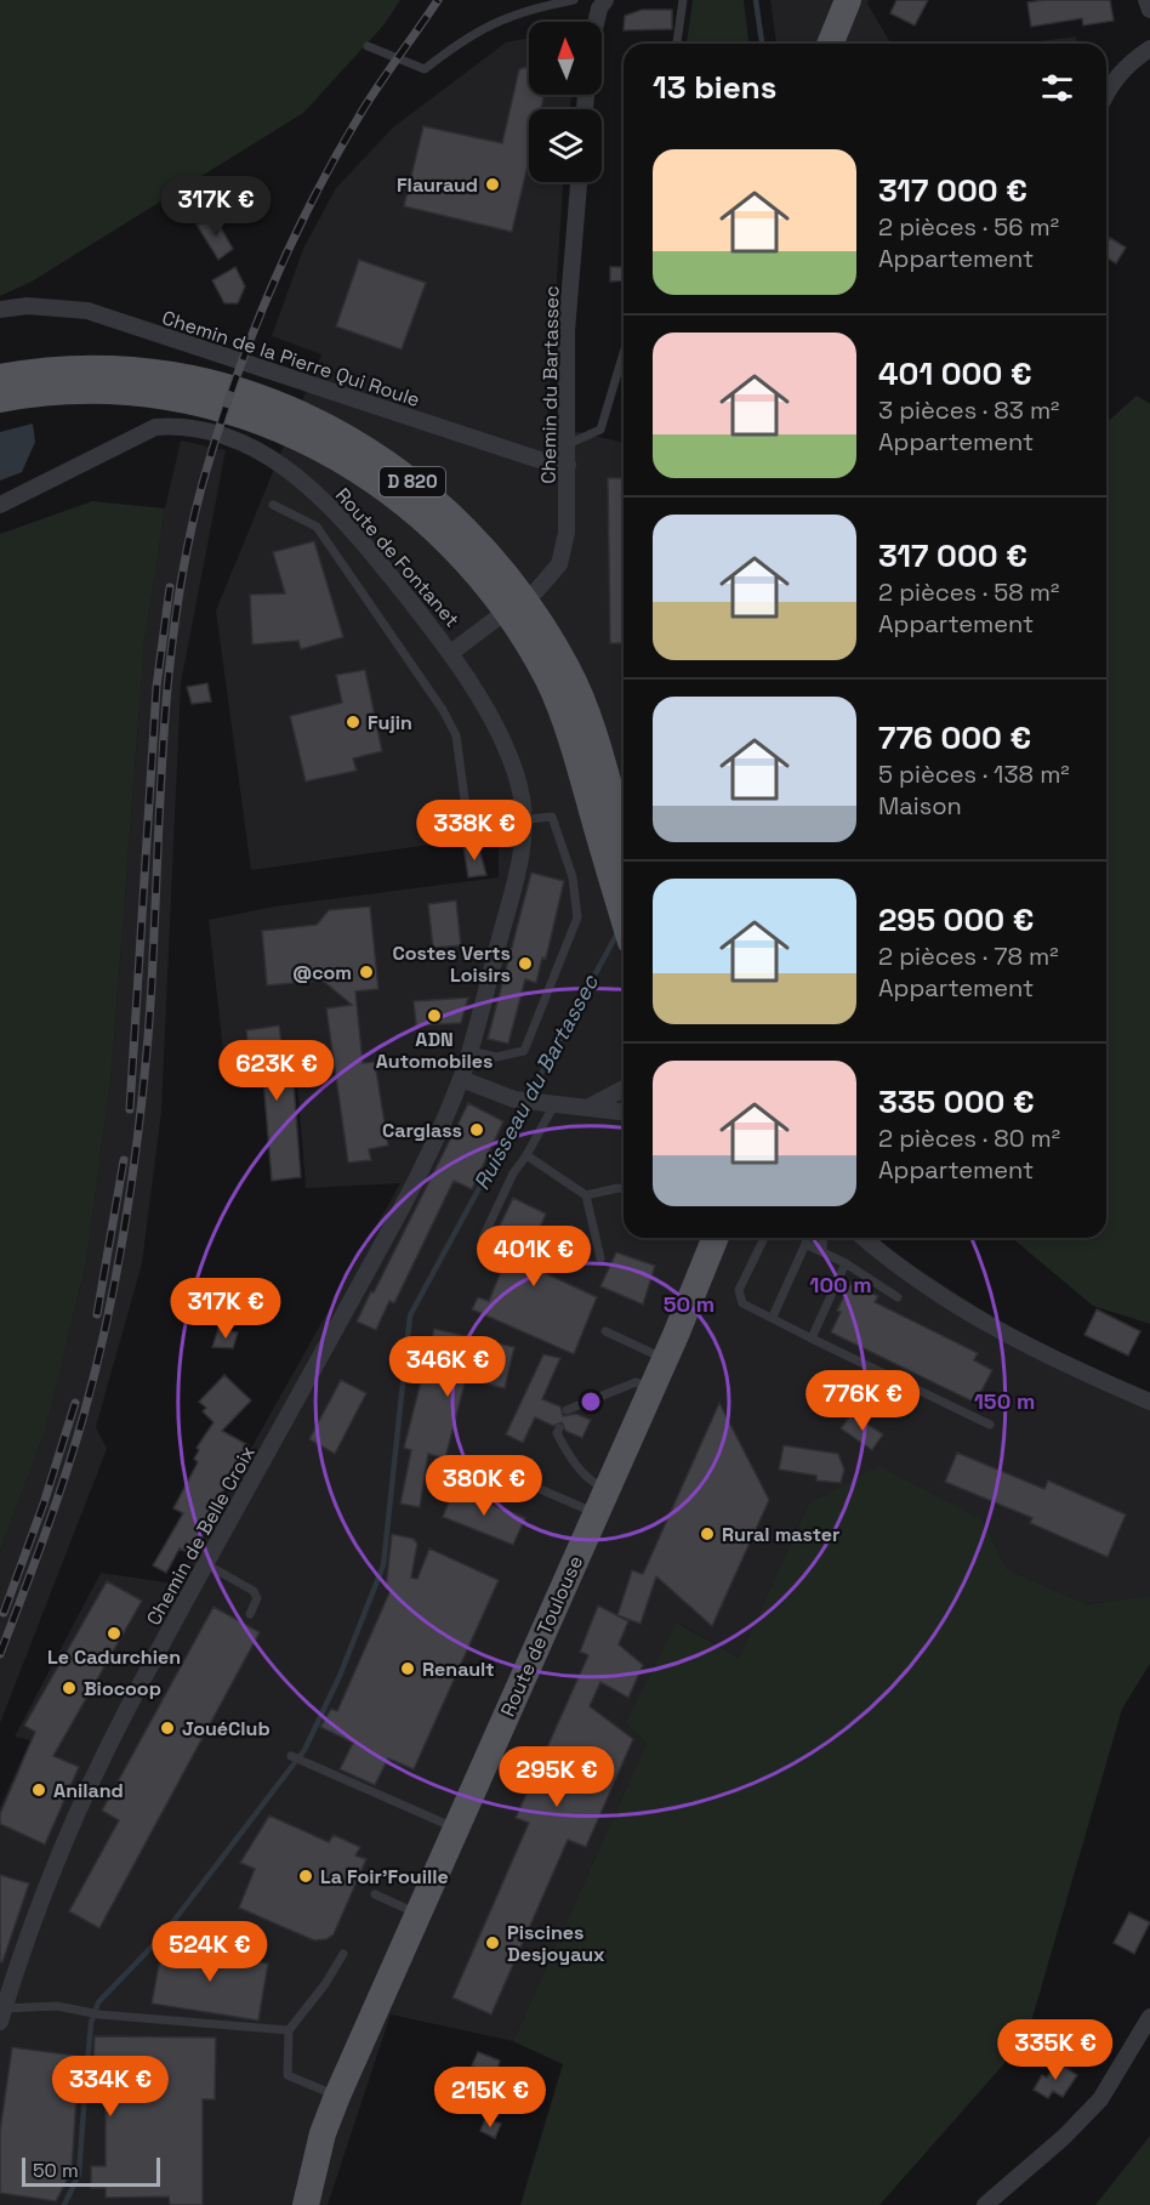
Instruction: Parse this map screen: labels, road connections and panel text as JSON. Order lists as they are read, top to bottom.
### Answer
{
  "streets": {
    "main road": ["D 820", "Route de Toulouse"],
    "street": [
      "Chemin de la Pierre Qui Roule",
      "Chemin du Bartassec",
      "Route de Fontanet",
      "Chemin de Belle Croix"
    ]
  },
  "crossings": [
    ["Chemin de la Pierre Qui Roule", "Chemin du Bartassec"],
    ["Route de Fontanet", "Chemin de Belle Croix"]
  ],
  "water": ["Ruisseau du Bartassec"],
  "places": [
    "Flauraud",
    "Fujin",
    "Costes Verts Loisirs",
    "@com",
    "ADN Automobiles",
    "Carglass",
    "Rural master",
    "Le Cadurchien",
    "Renault",
    "Biocoop",
    "JouéClub",
    "Aniland",
    "La Foir'Fouille",
    "Piscines Desjoyaux"
  ],
  "scale_bar": "50 m",
  "north": "top",
  "page": {
    "heading": "13 biens",
    "list": [
      {
        "name": "317 000 €",
        "note": "2 pièces · 56 m² · Appartement"
      },
      {
        "name": "401 000 €",
        "note": "3 pièces · 83 m² · Appartement"
      },
      {
        "name": "317 000 €",
        "note": "2 pièces · 58 m² · Appartement"
      },
      {
        "name": "776 000 €",
        "note": "5 pièces · 138 m² · Maison"
      },
      {
        "name": "295 000 €",
        "note": "2 pièces · 78 m² · Appartement"
      },
      {
        "name": "335 000 €",
        "note": "2 pièces · 80 m² · Appartement"
      }
    ],
    "price": [
      "317K €",
      "338K €",
      "623K €",
      "401K €",
      "317K €",
      "346K €",
      "776K €",
      "380K €",
      "295K €",
      "524K €",
      "335K €",
      "334K €",
      "215K €"
    ],
    "scale": "50 m"
  },
  "rings": ["100 m", "50 m", "150 m"]
}
